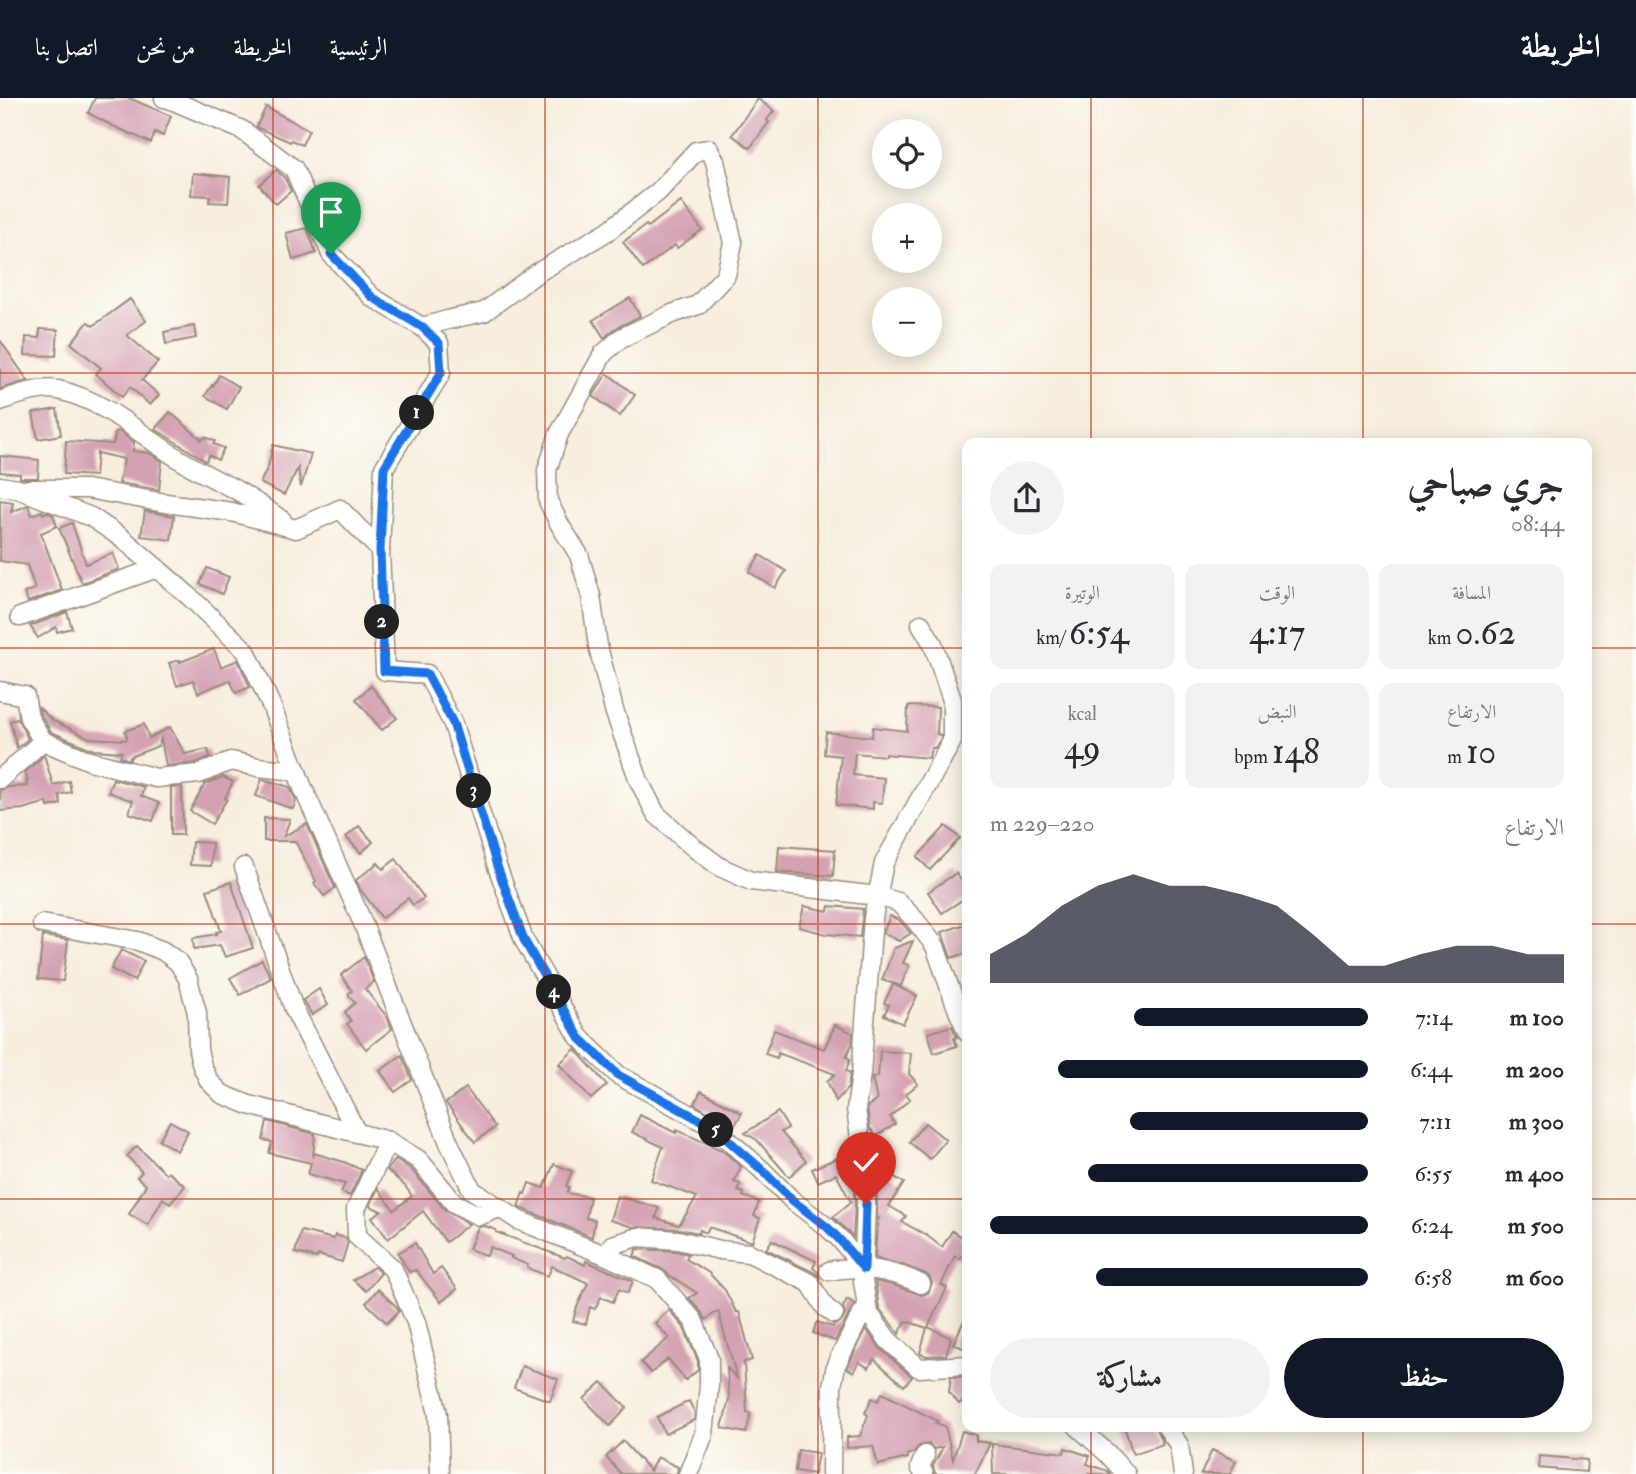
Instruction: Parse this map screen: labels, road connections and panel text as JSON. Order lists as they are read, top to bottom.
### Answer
{
  "page": {
    "header": "الخريطة",
    "nav": [
      "الرئيسية",
      "الخريطة",
      "من نحن",
      "اتصل بنا"
    ],
    "map_buttons": ["+", "−"],
    "pins": [
      "1",
      "2",
      "3",
      "4",
      "5"
    ],
    "heading": ["جري صباحي", "08:44"],
    "stats": [
      ["المسافة", "0.62 km"],
      ["الوقت", "4:17"],
      ["الوتيرة", "6:54 /km"],
      ["الارتفاع", "10 m"],
      ["النبض", "148 bpm"],
      ["kcal", "49"]
    ],
    "chart": ["الارتفاع", "220–229 m"],
    "list": [
      {
        "name": "100 m",
        "note": "7:14"
      },
      {
        "name": "200 m",
        "note": "6:44"
      },
      {
        "name": "300 m",
        "note": "7:11"
      },
      {
        "name": "400 m",
        "note": "6:55"
      },
      {
        "name": "500 m",
        "note": "6:24"
      },
      {
        "name": "600 m",
        "note": "6:58"
      }
    ],
    "buttons": ["حفظ", "مشاركة"]
  }
}
